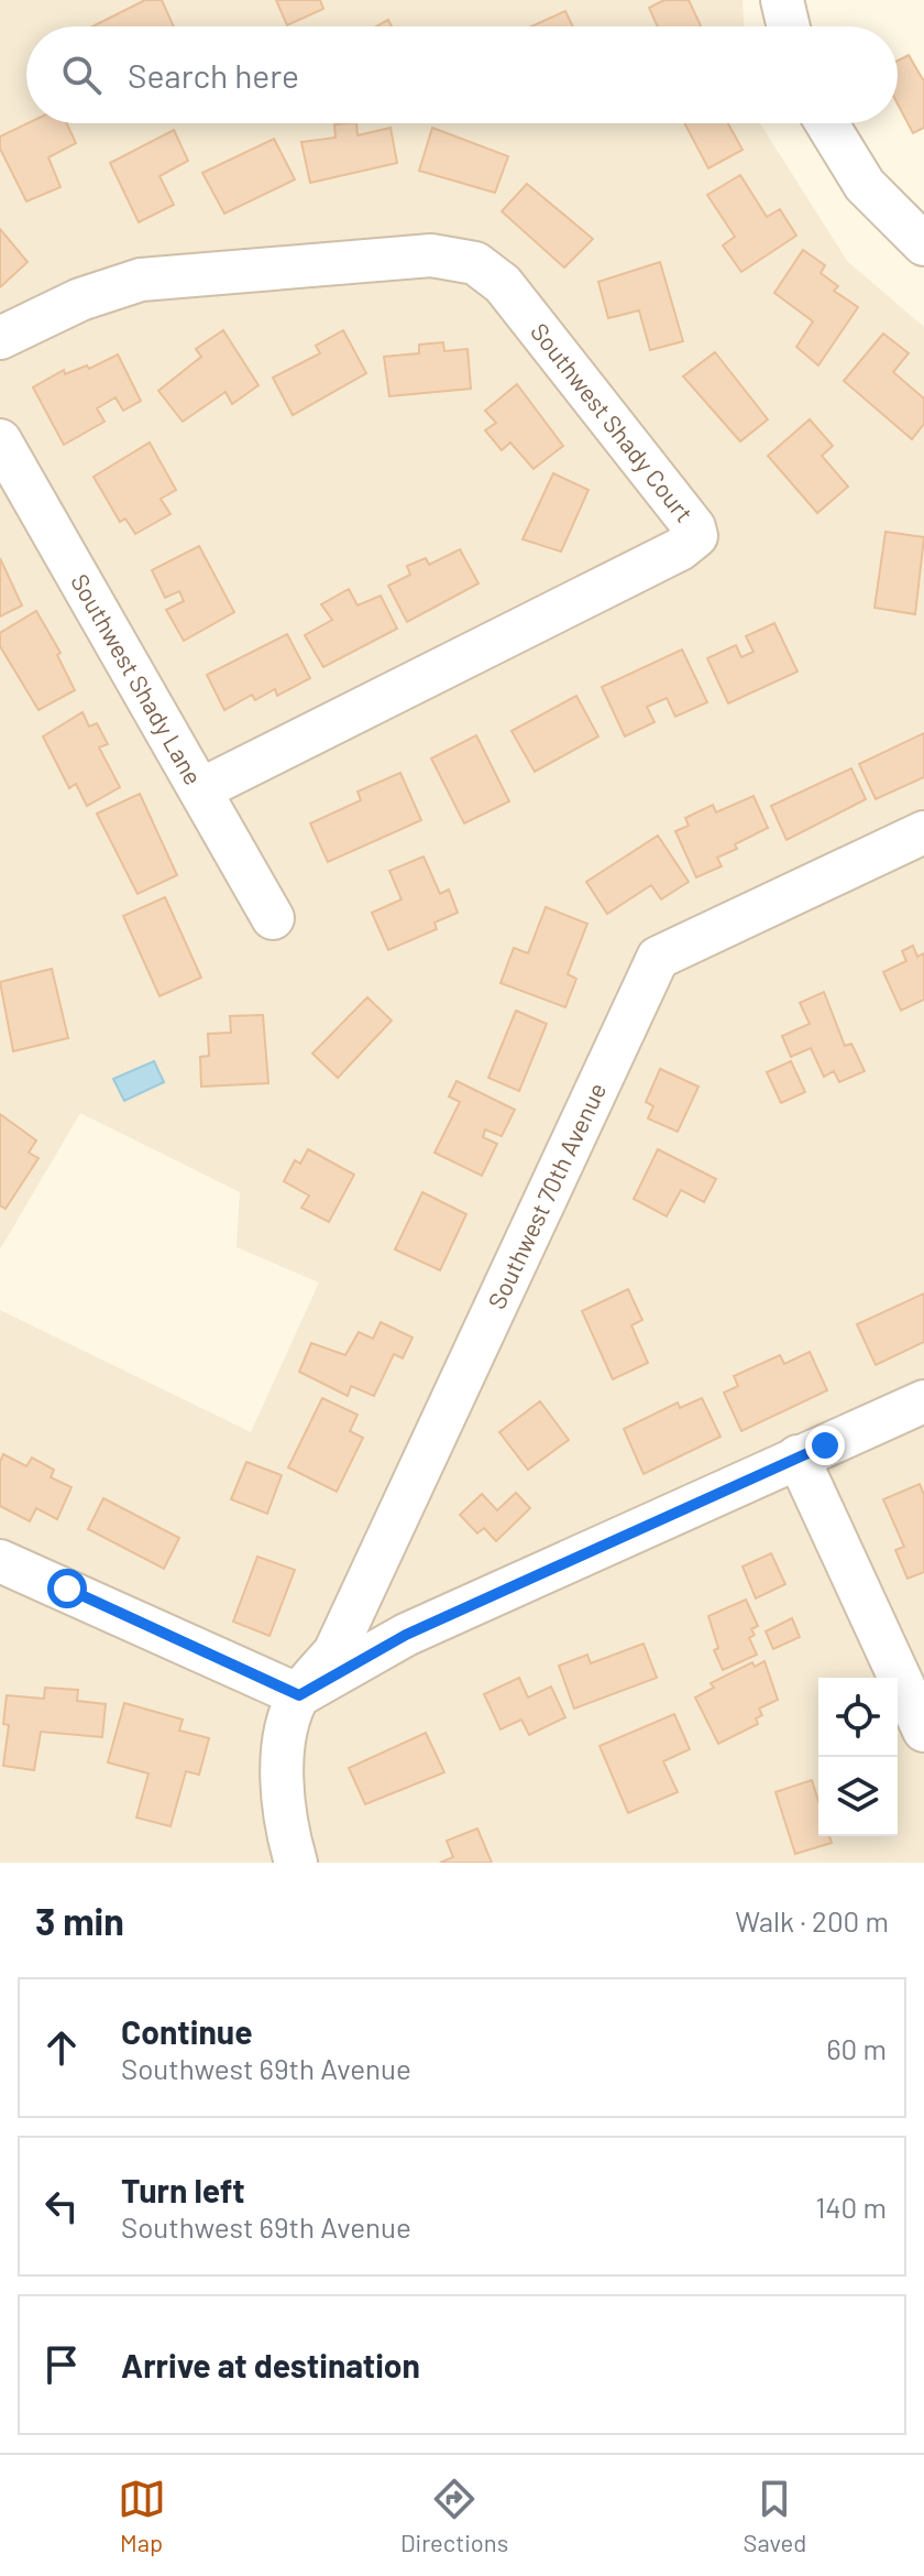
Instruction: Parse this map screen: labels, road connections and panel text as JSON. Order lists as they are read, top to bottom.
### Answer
{
  "streets": {
    "street": ["Southwest Shady Court", "Southwest Shady Lane", "Southwest 70th Avenue"]
  },
  "crossings": [
    ["Southwest Shady Court", "Southwest Shady Lane"]
  ],
  "page": {
    "search": "Search here",
    "heading": ["3 min", "Walk · 200 m"],
    "list": [
      ["Continue", "Southwest 69th Avenue", "60 m"],
      ["Turn left", "Southwest 69th Avenue", "140 m"],
      "Arrive at destination"
    ],
    "nav": ["Map", "Directions", "Saved"]
  }
}
